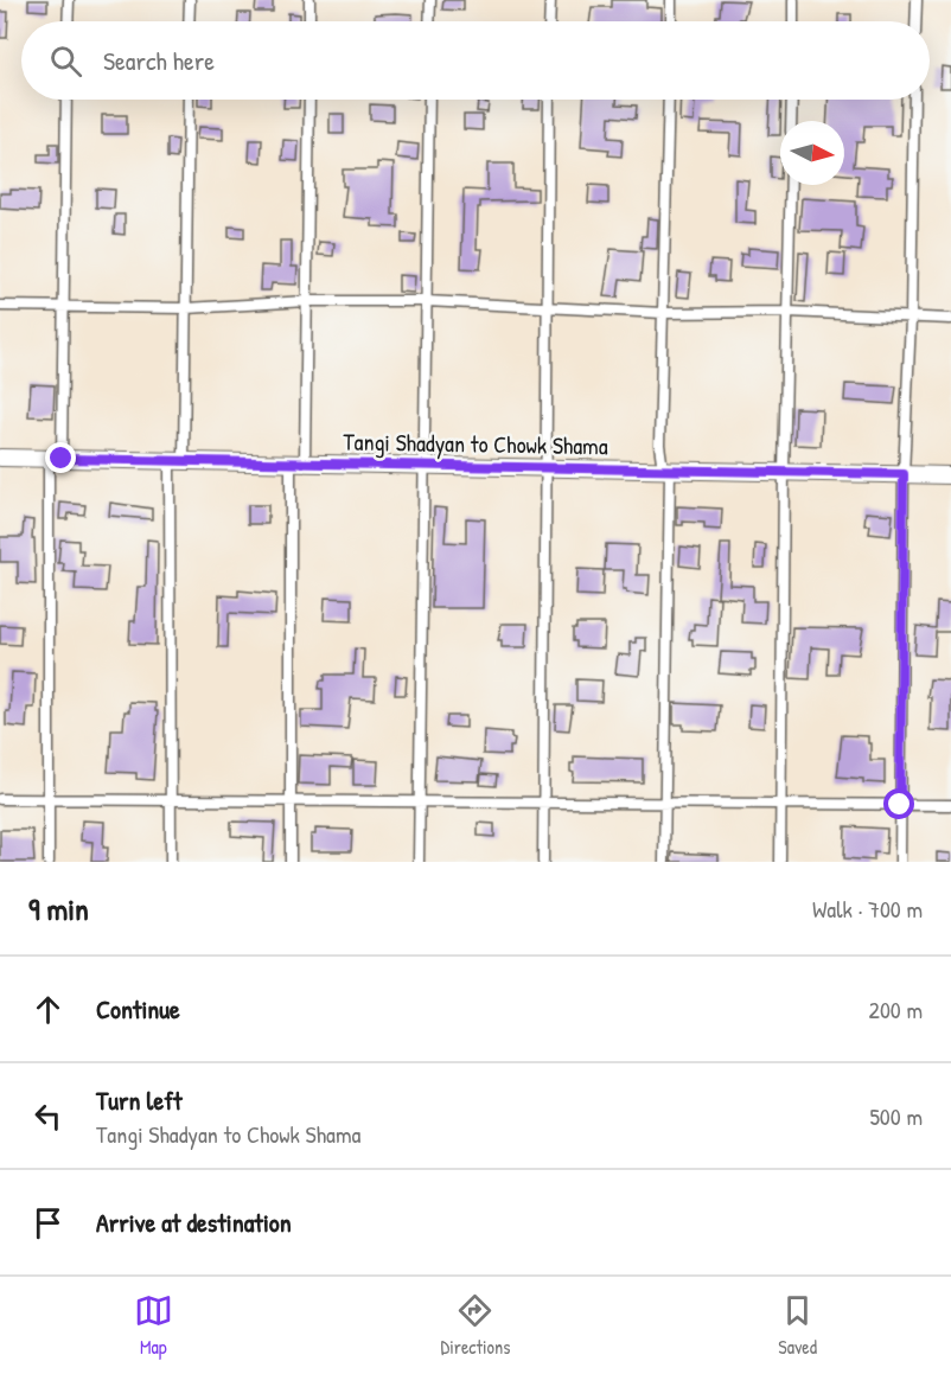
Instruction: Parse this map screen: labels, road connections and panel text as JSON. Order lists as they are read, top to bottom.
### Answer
{
  "streets": {
    "main road": ["Tangi Shadyan to Chowk Shama"]
  },
  "north": "right",
  "page": {
    "search": "Search here",
    "heading": ["9 min", "Walk · 700 m"],
    "list": [
      ["Continue", "200 m"],
      ["Turn left", "Tangi Shadyan to Chowk Shama", "500 m"],
      "Arrive at destination"
    ],
    "nav": ["Map", "Directions", "Saved"]
  }
}
